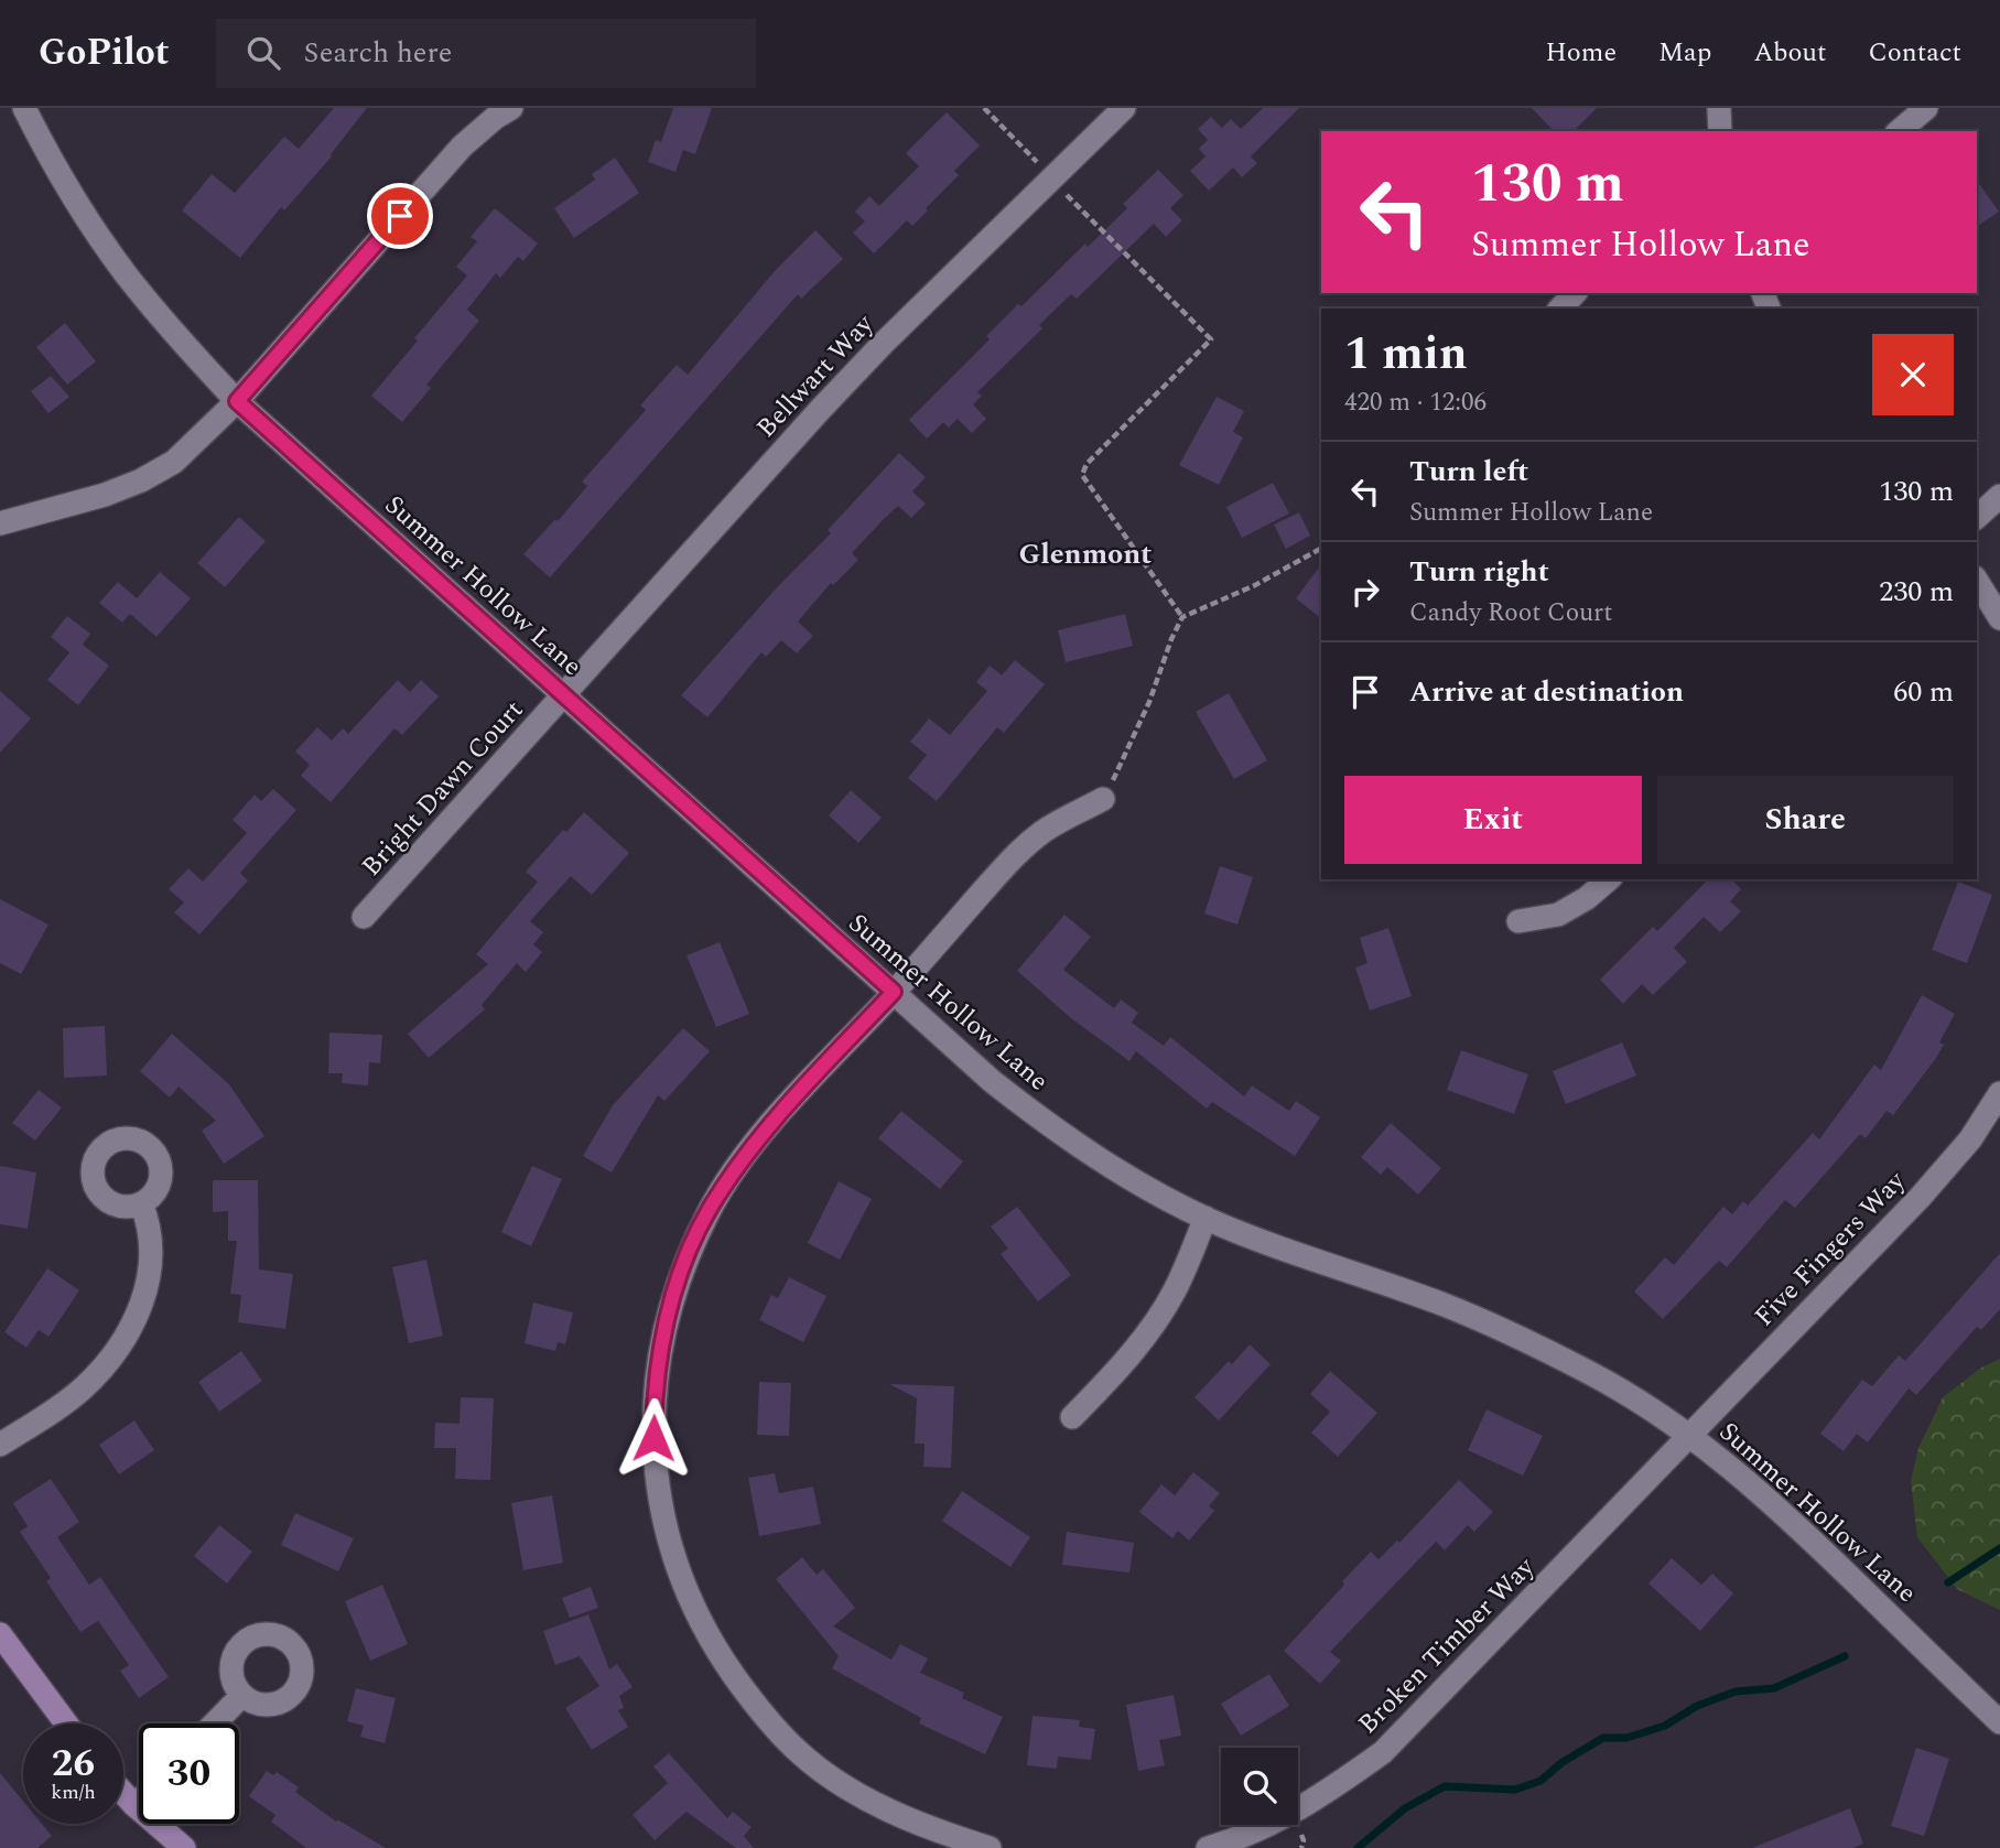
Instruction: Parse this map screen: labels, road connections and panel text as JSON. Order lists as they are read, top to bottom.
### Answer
{
  "streets": {
    "street": [
      "Bellwart Way",
      "Summer Hollow Lane",
      "Bright Dawn Court",
      "Five Fingers Way",
      "Broken Timber Way"
    ]
  },
  "crossings": [
    ["Bellwart Way", "Summer Hollow Lane"],
    ["Bellwart Way", "Bright Dawn Court"],
    ["Summer Hollow Lane", "Bright Dawn Court"],
    ["Summer Hollow Lane", "Five Fingers Way"],
    ["Summer Hollow Lane", "Broken Timber Way"],
    ["Five Fingers Way", "Broken Timber Way"]
  ],
  "districts": ["Glenmont"],
  "page": {
    "header": "GoPilot",
    "search": "Search here",
    "nav": [
      "Home",
      "Map",
      "About",
      "Contact"
    ],
    "turn": ["130 m", "Summer Hollow Lane"],
    "heading": ["1 min", "420 m · 12:06"],
    "list": [
      {
        "name": "Turn left",
        "note": "Summer Hollow Lane",
        "value": "130 m"
      },
      {
        "name": "Turn right",
        "note": "Candy Root Court",
        "value": "230 m"
      },
      {
        "name": "Arrive at destination",
        "value": "60 m"
      }
    ],
    "buttons": ["Exit", "Share"],
    "speed": "26 km/h",
    "limit": "30"
  }
}
